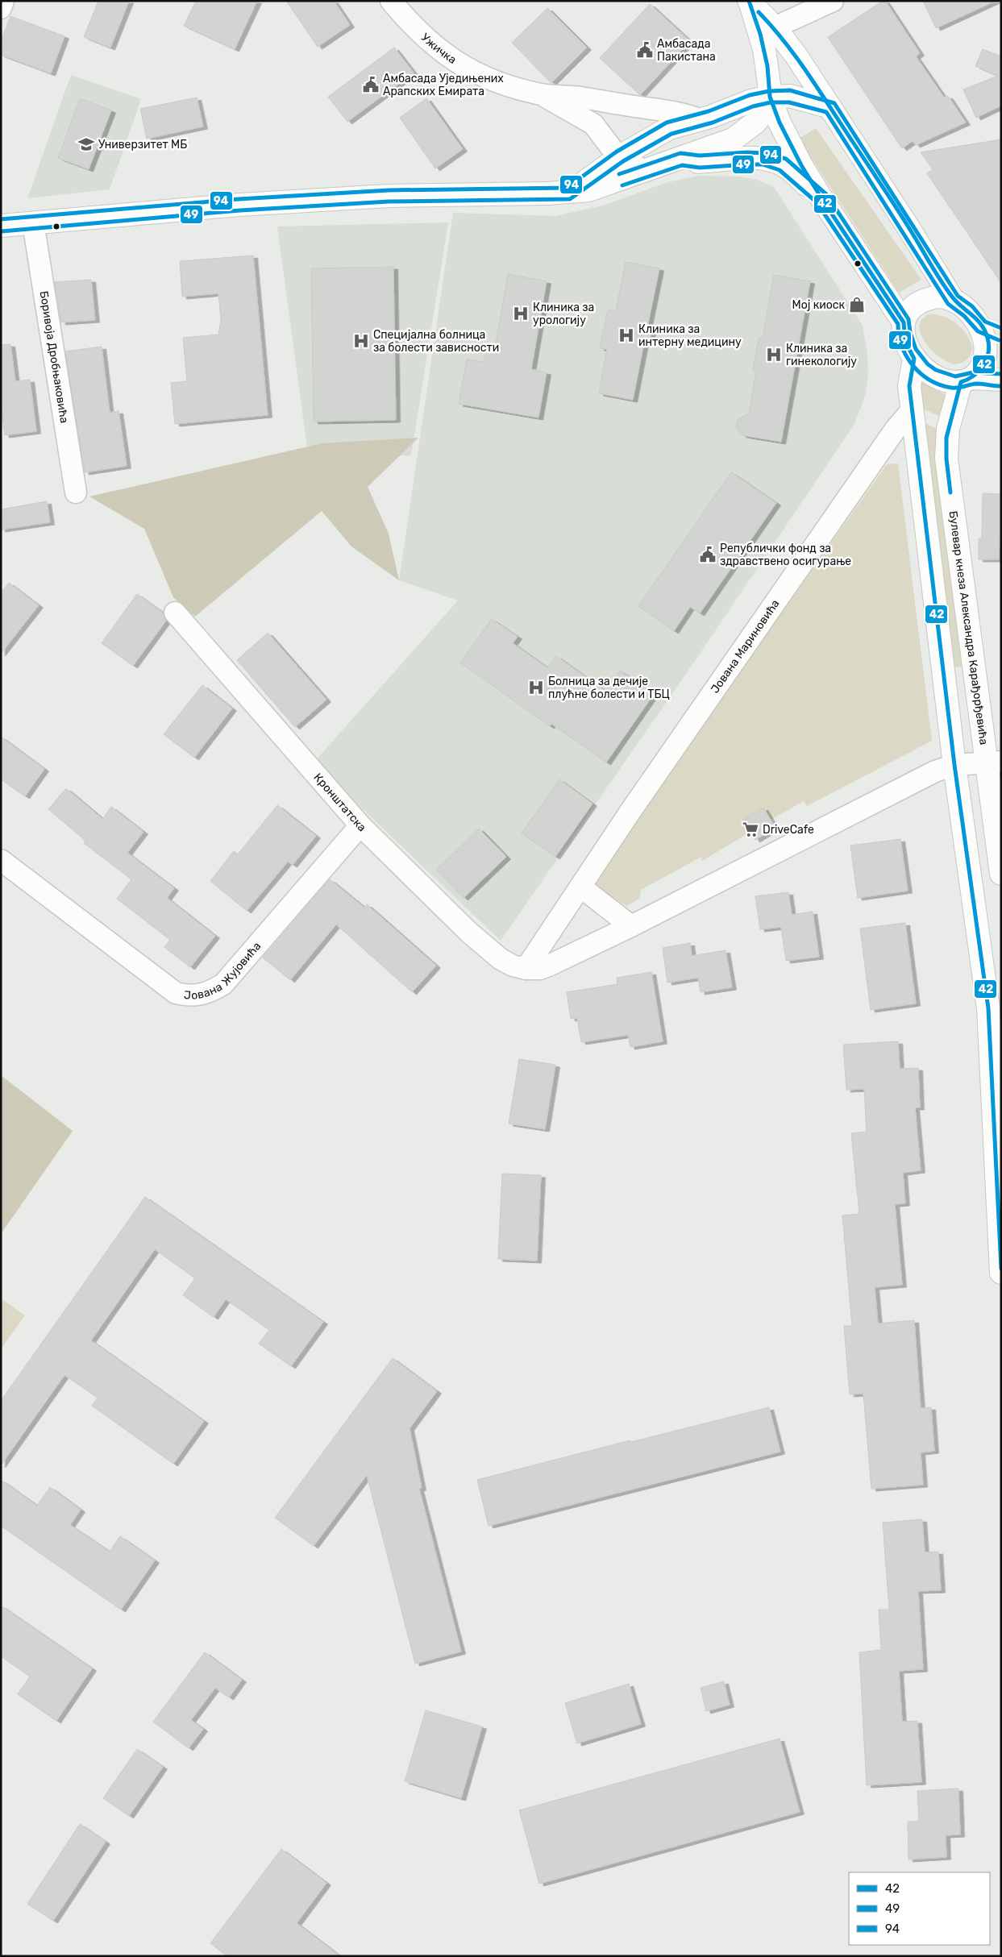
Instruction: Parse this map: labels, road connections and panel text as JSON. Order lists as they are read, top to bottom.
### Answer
{
  "streets": {
    "main road": ["Булевар кнеза Александра Карађорђевића"],
    "street": [
      "Ужичка",
      "Боривоја Дробњаковића",
      "Јована Мариновића",
      "Кронштатска",
      "Јована Жујовића"
    ]
  },
  "crossings": [
    ["Јована Мариновића", "Кронштатска"],
    ["Кронштатска", "Јована Жујовића"]
  ],
  "places": {
    "public building": ["Амбасада Пакистана", "Амбасада Уједињених Арапских Емирата", "Републички фонд за здравствено осигурање"],
    "school or university": ["Универзитет МБ"],
    "shop": ["Мој киоск"],
    "hospital": [
      "Клиника за урологију",
      "Клиника за интерну медицину",
      "Специјална болница за болести зависности",
      "Клиника за гинекологију",
      "Болница за дечије плућне болести и ТБЦ"
    ],
    "supermarket": ["DriveCafe"]
  },
  "lines": ["transit line 42", "transit line 94", "transit line 49"],
  "legend": ["42", "49", "94"]
}
